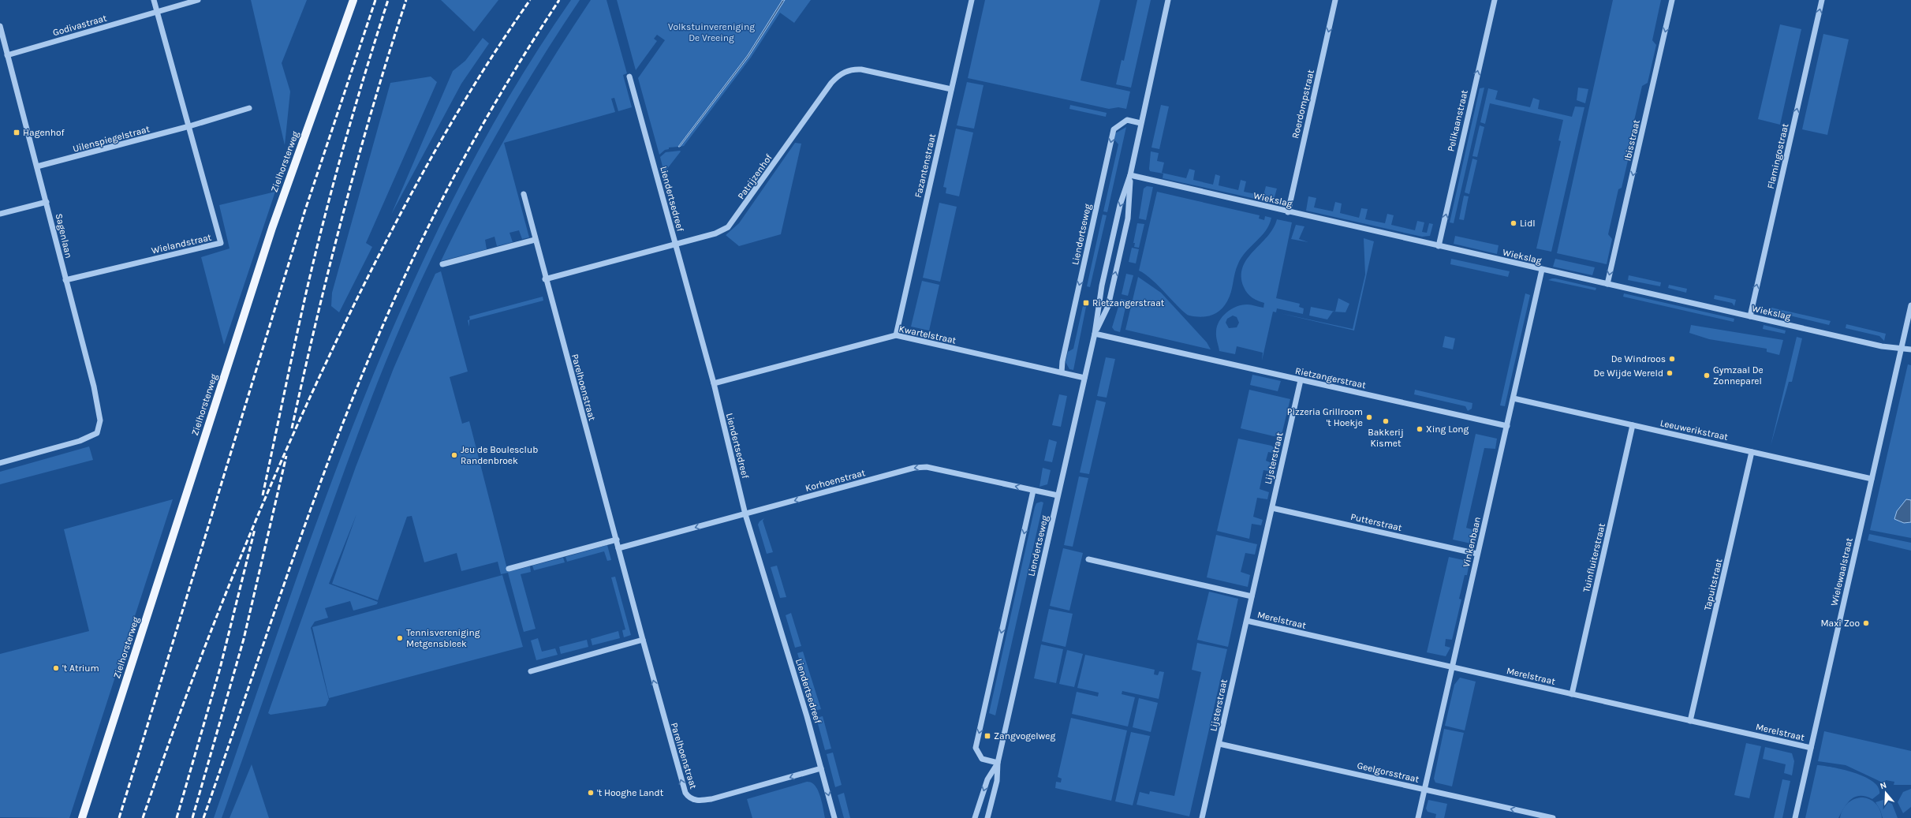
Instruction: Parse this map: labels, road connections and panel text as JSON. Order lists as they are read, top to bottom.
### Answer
{
  "streets": {
    "main road": ["Zielhorsterweg"],
    "street": [
      "Godivastraat",
      "Roerdompstraat",
      "Pelikaanstraat",
      "Uilenspiegelstraat",
      "Ibisstraat",
      "Flamingostraat",
      "Fazantenstraat",
      "Patrijzenhof",
      "Liendertsedreef",
      "Wiekslag",
      "Liendertseweg",
      "Sagenlaan",
      "Wielandstraat",
      "Kwartelstraat",
      "Rietzangerstraat",
      "Parelhoenstraat",
      "Leeuwerikstraat",
      "Lijsterstraat",
      "Korhoenstraat",
      "Putterstraat",
      "Vinkenbaan",
      "Tuinfluiterstraat",
      "Wielewaalstraat",
      "Tapuitstraat",
      "Merelstraat",
      "Geelgorsstraat"
    ]
  },
  "crossings": [
    ["Godivastraat", "Sagenlaan"],
    ["Godivastraat", "Wielandstraat"],
    ["Roerdompstraat", "Wiekslag"],
    ["Pelikaanstraat", "Wiekslag"],
    ["Uilenspiegelstraat", "Sagenlaan"],
    ["Uilenspiegelstraat", "Wielandstraat"],
    ["Ibisstraat", "Wiekslag"],
    ["Flamingostraat", "Wiekslag"],
    ["Fazantenstraat", "Patrijzenhof"],
    ["Fazantenstraat", "Kwartelstraat"],
    ["Patrijzenhof", "Liendertsedreef"],
    ["Patrijzenhof", "Parelhoenstraat"],
    ["Liendertsedreef", "Kwartelstraat"],
    ["Liendertsedreef", "Parelhoenstraat"],
    ["Liendertsedreef", "Korhoenstraat"],
    ["Wiekslag", "Liendertseweg"],
    ["Wiekslag", "Vinkenbaan"],
    ["Wiekslag", "Wielewaalstraat"],
    ["Liendertseweg", "Kwartelstraat"],
    ["Liendertseweg", "Rietzangerstraat"],
    ["Liendertseweg", "Korhoenstraat"],
    ["Sagenlaan", "Wielandstraat"],
    ["Rietzangerstraat", "Lijsterstraat"],
    ["Rietzangerstraat", "Vinkenbaan"],
    ["Parelhoenstraat", "Korhoenstraat"],
    ["Leeuwerikstraat", "Vinkenbaan"],
    ["Leeuwerikstraat", "Tuinfluiterstraat"],
    ["Leeuwerikstraat", "Wielewaalstraat"],
    ["Leeuwerikstraat", "Tapuitstraat"],
    ["Lijsterstraat", "Putterstraat"],
    ["Lijsterstraat", "Merelstraat"],
    ["Lijsterstraat", "Geelgorsstraat"],
    ["Putterstraat", "Vinkenbaan"],
    ["Vinkenbaan", "Merelstraat"],
    ["Vinkenbaan", "Geelgorsstraat"],
    ["Tuinfluiterstraat", "Merelstraat"],
    ["Wielewaalstraat", "Merelstraat"],
    ["Tapuitstraat", "Merelstraat"]
  ],
  "one_way": [
    "Roerdompstraat",
    "Pelikaanstraat",
    "Ibisstraat",
    "Flamingostraat",
    "Korhoenstraat",
    "Geelgorsstraat"
  ],
  "parks": ["Volkstuinvereniging De Vreeing"],
  "places": {
    "transit": ["Hagenhof", "Rietzangerstraat", "Zangvogelweg"],
    "other": [
      "Lidl",
      "De Windroos",
      "De Wijde Wereld",
      "Gymzaal De Zonneparel",
      "Pizzeria Grillroom 't Hoekje",
      "Bakkerij Kismet",
      "Xing Long",
      "Jeu de Boulesclub Randenbroek",
      "Maxi Zoo",
      "Tennisvereniging Metgensbleek",
      "'t Atrium",
      "'t Hooghe Landt"
    ]
  },
  "north": "top"
}
